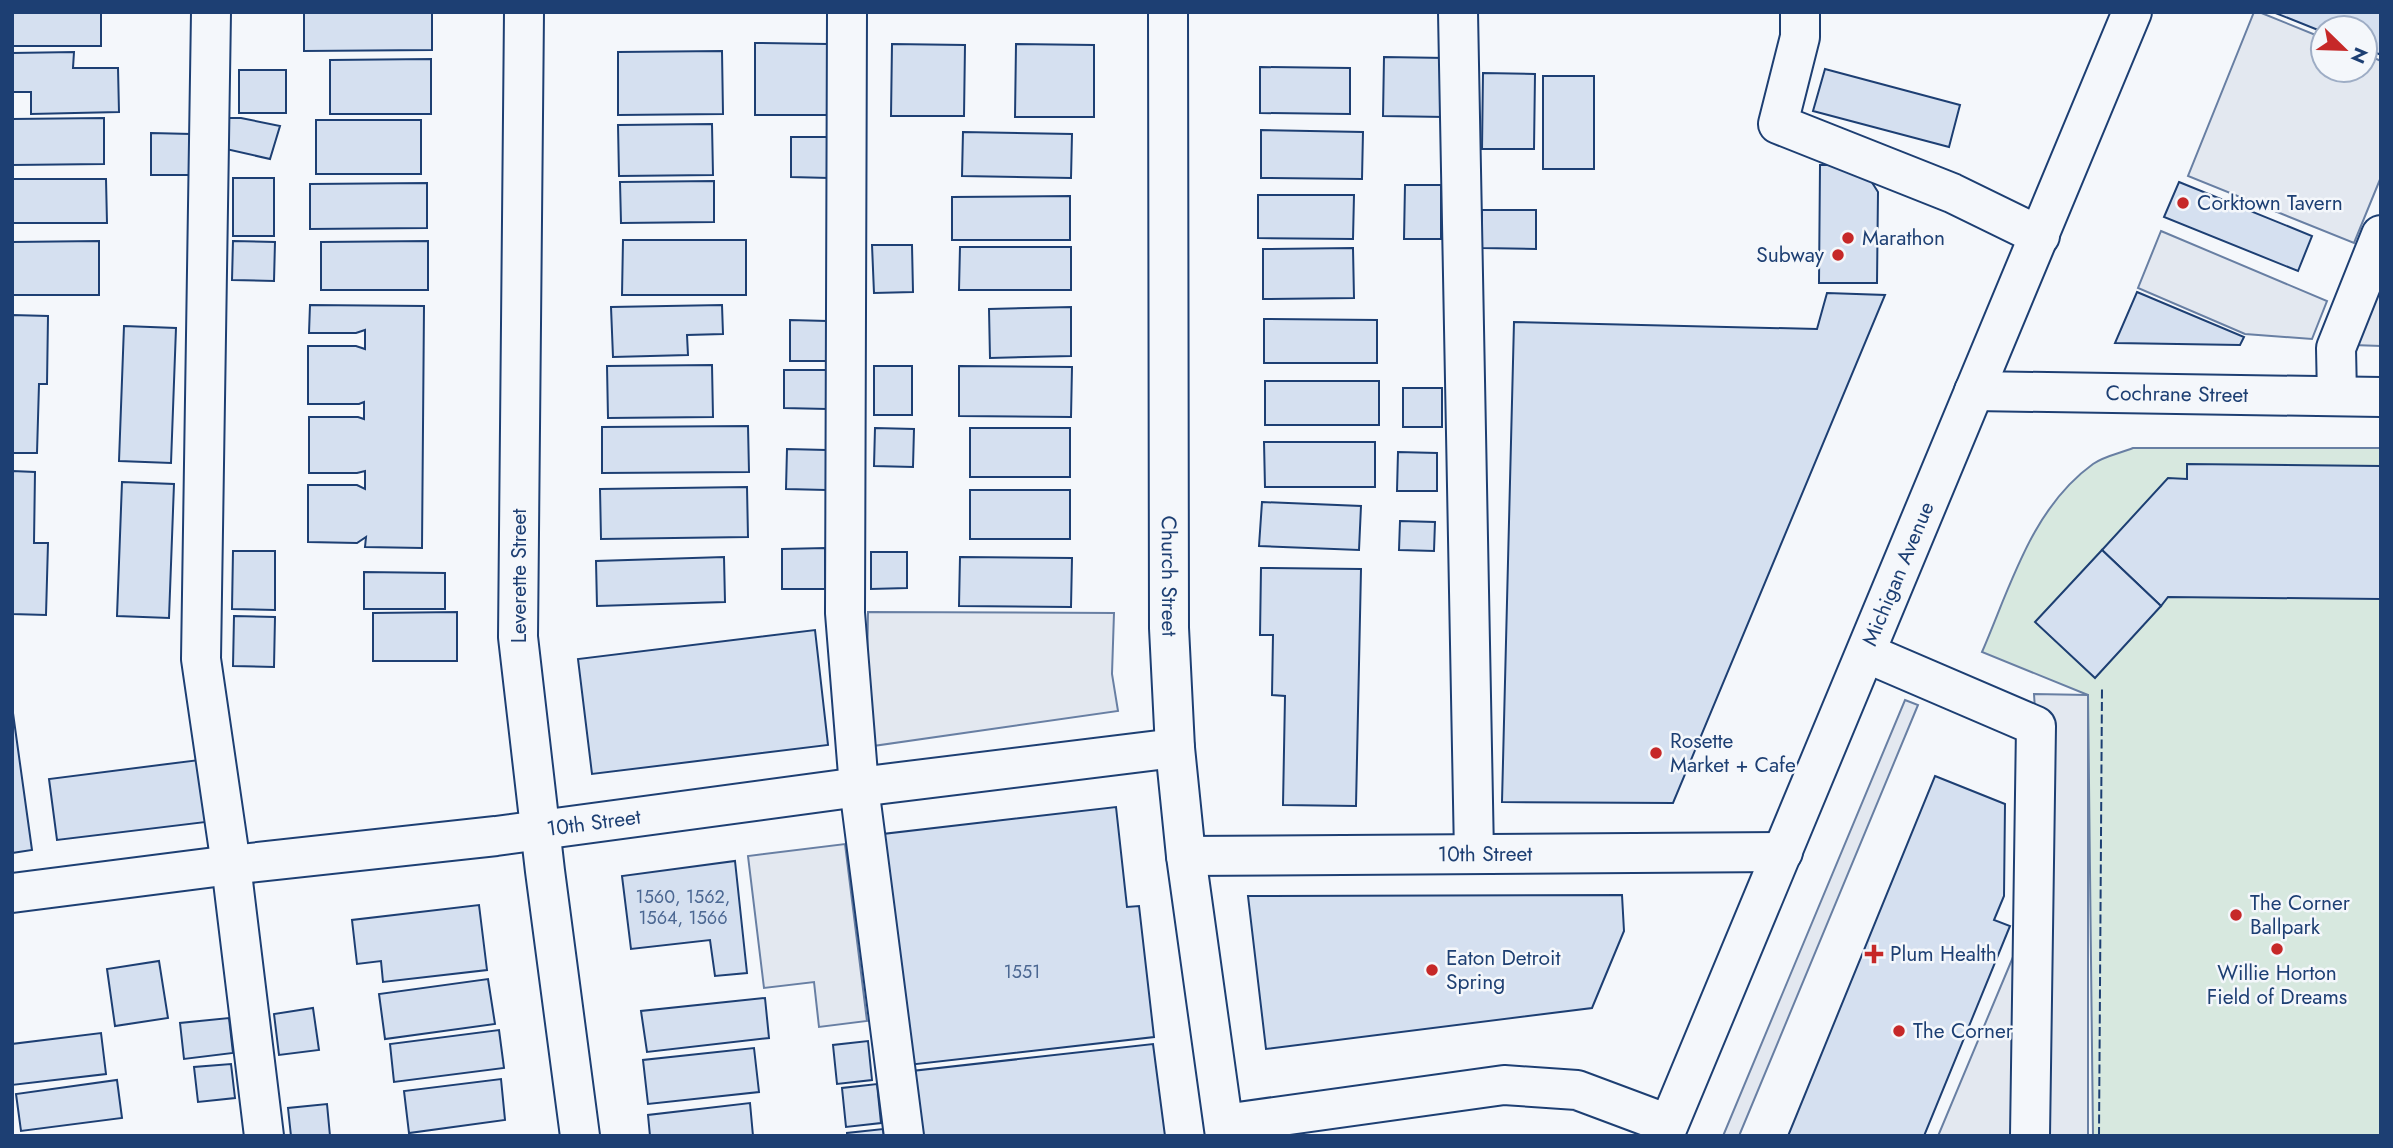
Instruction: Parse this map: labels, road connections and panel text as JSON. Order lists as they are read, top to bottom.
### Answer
{
  "streets": {
    "street": [
      "Cochrane Street",
      "Michigan Avenue",
      "Leverette Street",
      "Church Street",
      "10th Street"
    ]
  },
  "crossings": [
    ["Cochrane Street", "Michigan Avenue"],
    ["Michigan Avenue", "10th Street"],
    ["Leverette Street", "10th Street"],
    ["Church Street", "10th Street"]
  ],
  "places": {
    "other": [
      "Corktown Tavern",
      "Marathon",
      "Subway",
      "Rosette Market + Cafe",
      "The Corner Ballpark",
      "Willie Horton Field of Dreams",
      "Eaton Detroit Spring",
      "The Corner"
    ],
    "health": ["Plum Health"]
  },
  "house_numbers": ["1560, 1562, 1564, 1566", "1551"],
  "north": "bottom right"
}
